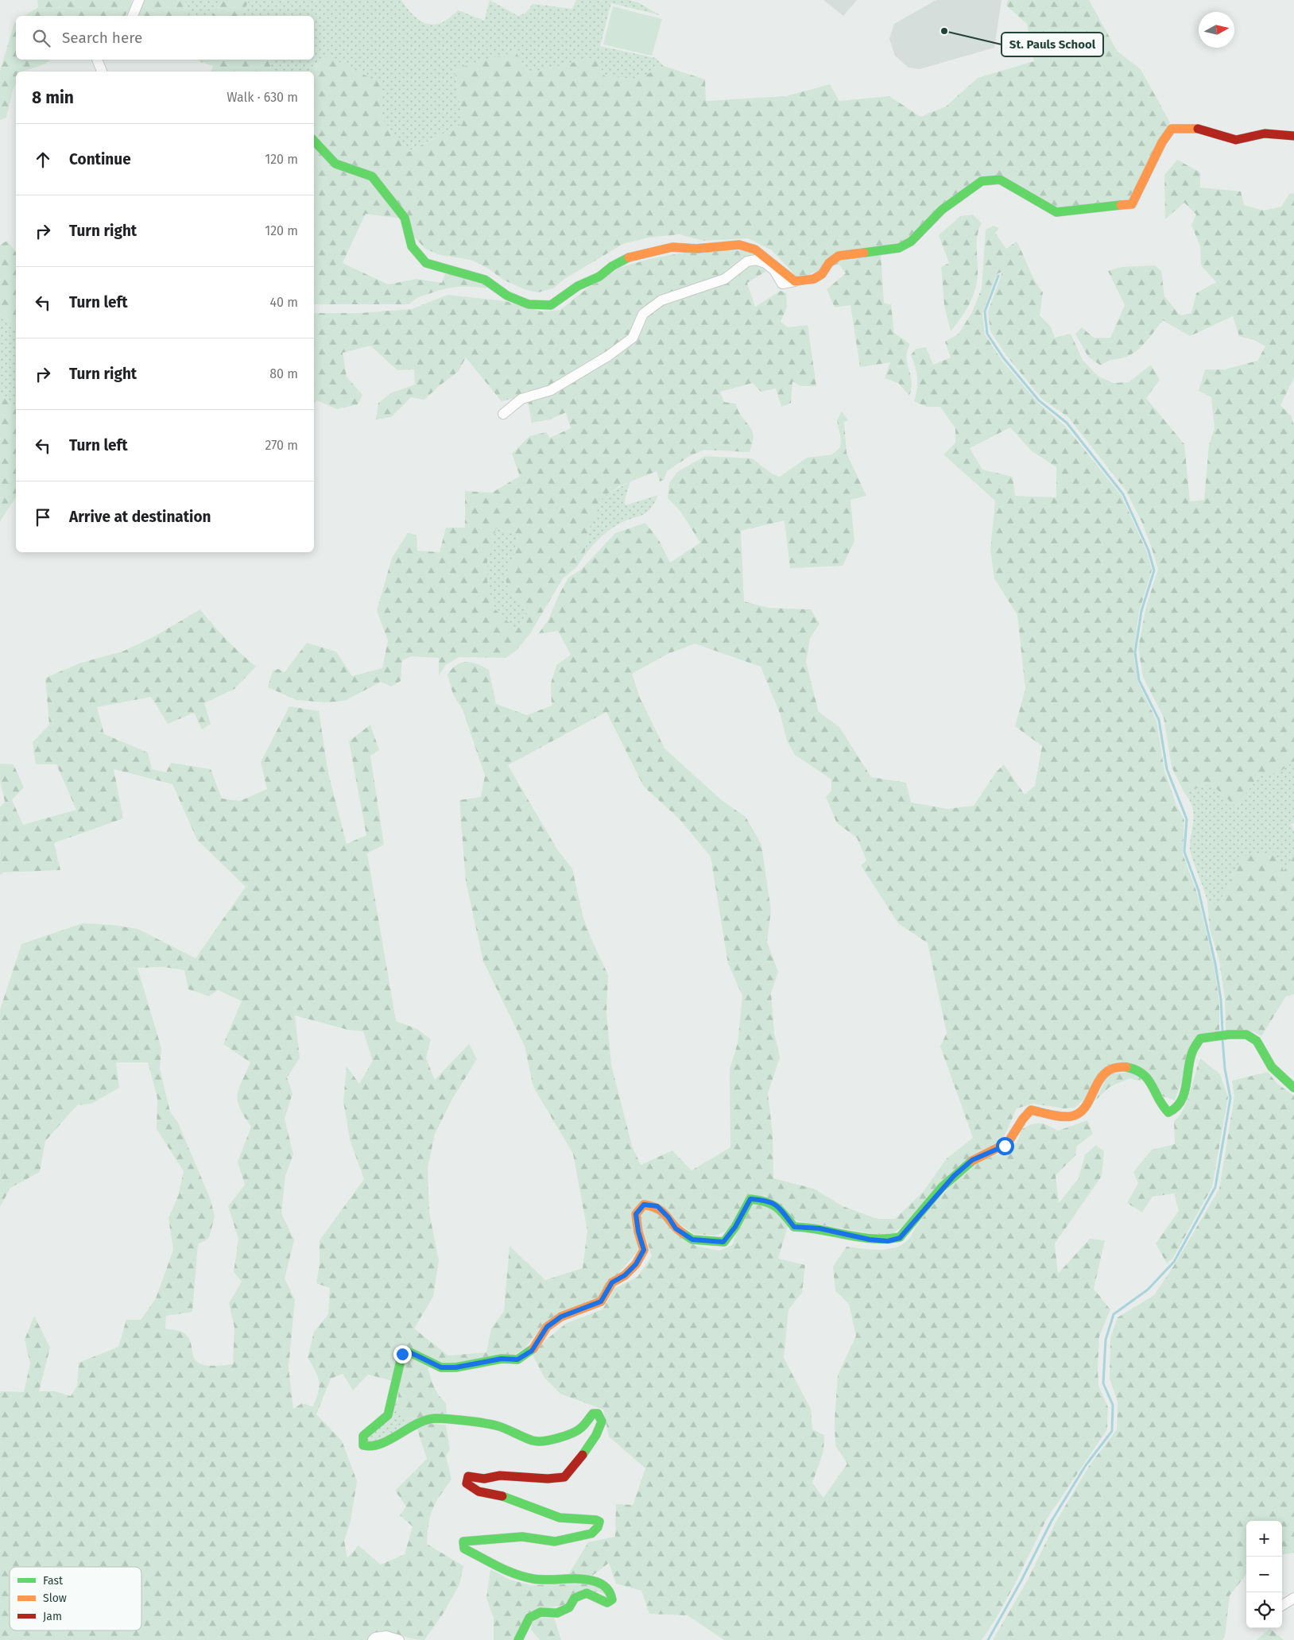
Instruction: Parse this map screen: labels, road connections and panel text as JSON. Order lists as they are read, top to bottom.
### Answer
{
  "places": ["St. Pauls School"],
  "legend": ["Fast", "Slow", "Jam"],
  "north": "right",
  "page": {
    "search": "Search here",
    "heading": ["8 min", "Walk · 630 m"],
    "list": [
      ["Continue", "120 m"],
      ["Turn right", "120 m"],
      ["Turn left", "40 m"],
      ["Turn right", "80 m"],
      ["Turn left", "270 m"],
      "Arrive at destination"
    ],
    "map_buttons": ["+", "−"]
  }
}
